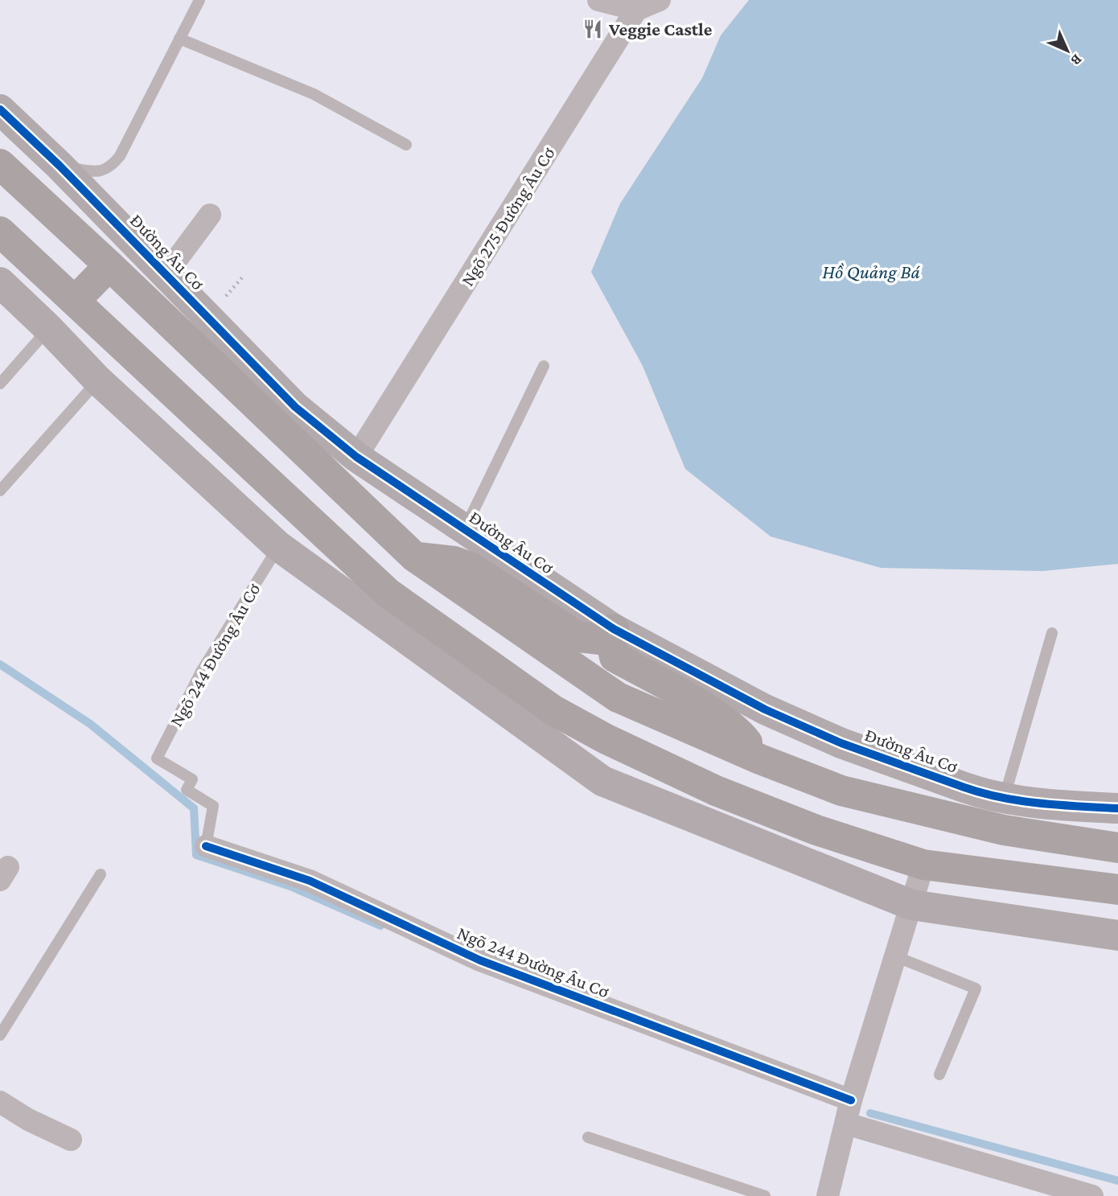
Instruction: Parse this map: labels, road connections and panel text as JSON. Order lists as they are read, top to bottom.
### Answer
{
  "streets": {
    "street": ["Ngõ 275 Đường Âu Cơ", "Đường Âu Cơ", "Ngõ 244 Đường Âu Cơ"]
  },
  "crossings": [
    ["Ngõ 275 Đường Âu Cơ", "Đường Âu Cơ"]
  ],
  "water": ["Hồ Quảng Bá"],
  "places": {
    "restaurant": ["Veggie Castle"]
  },
  "north": "bottom right"
}
